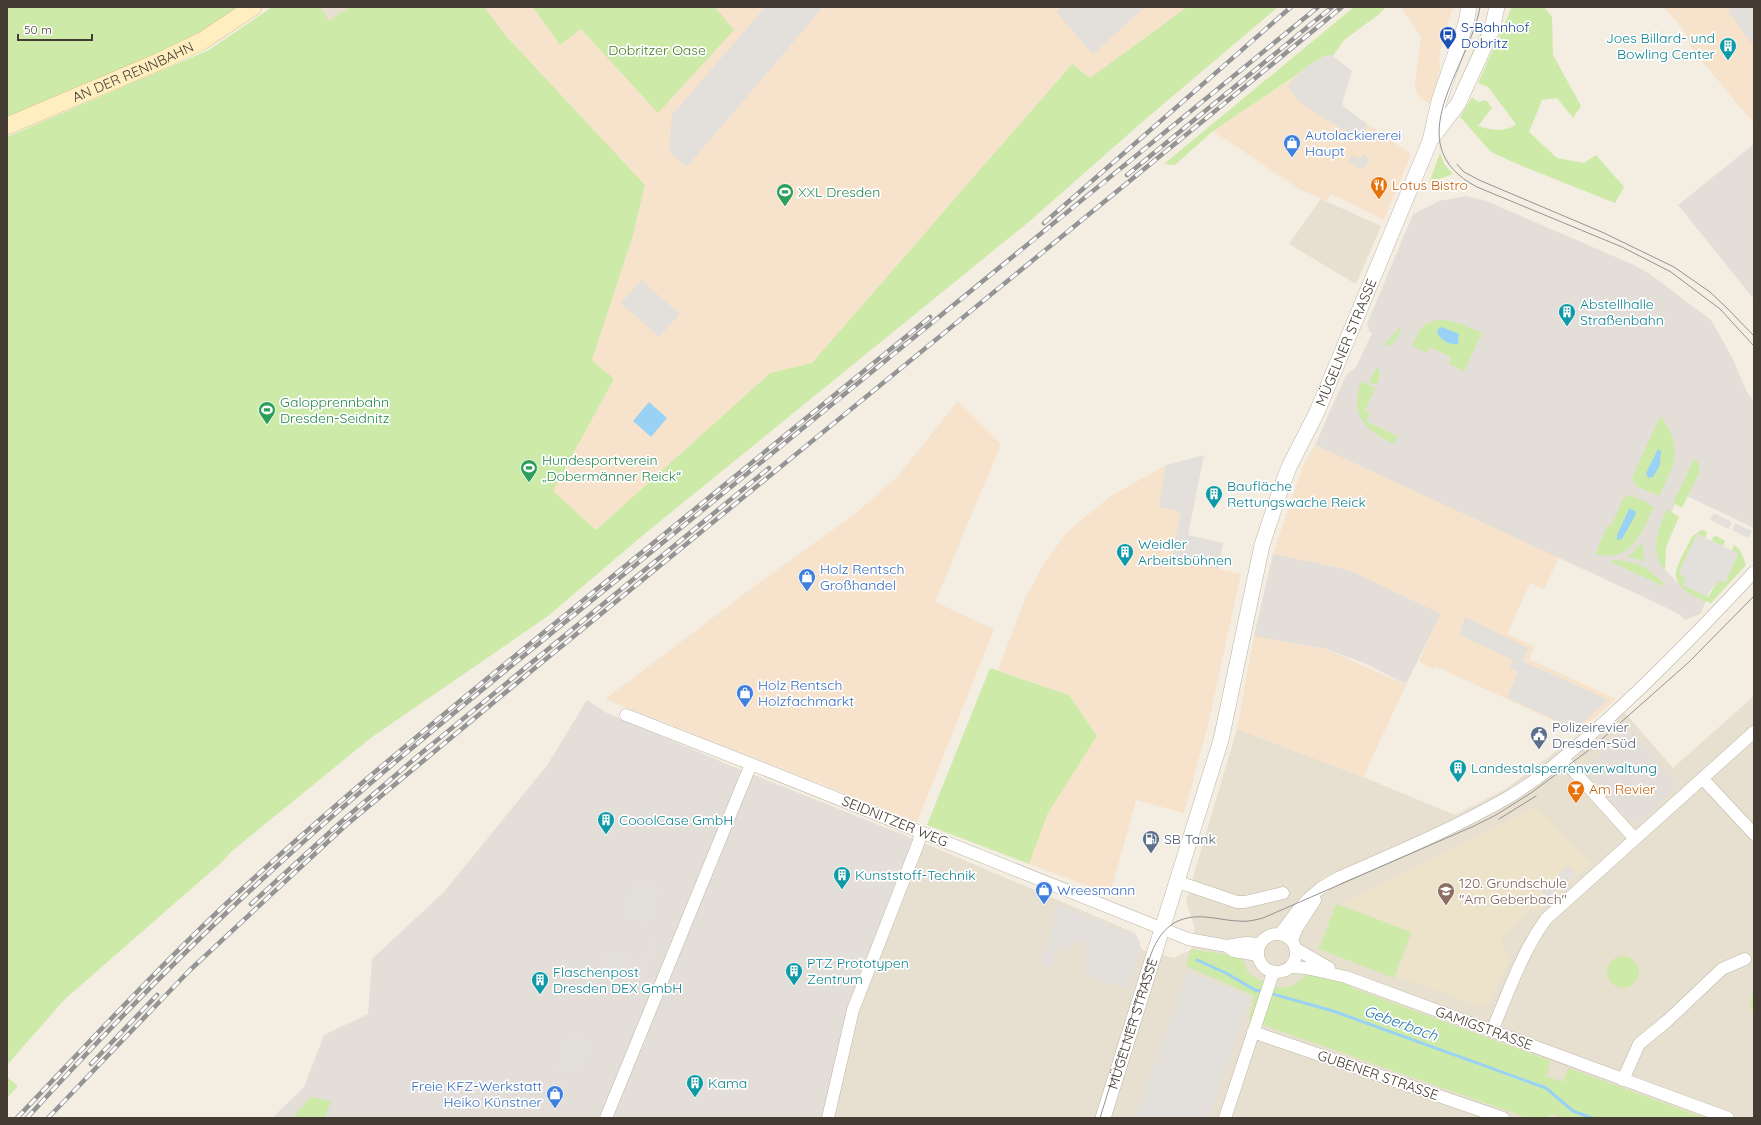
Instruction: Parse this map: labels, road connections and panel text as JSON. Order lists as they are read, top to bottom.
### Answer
{
  "streets": {
    "main road": ["AN DER RENNBAHN"],
    "street": [
      "MÜGELNER STRASSE",
      "SEIDNITZER WEG",
      "GAMIGSTRASSE",
      "GUBENER STRASSE"
    ]
  },
  "crossings": [
    ["MÜGELNER STRASSE", "SEIDNITZER WEG"]
  ],
  "water": ["Geberbach"],
  "parks": ["Dobritzer Oase"],
  "places": {
    "bus stop": ["S-Bahnhof Dobritz"],
    "building": [
      "Joes Billard- und Bowling Center",
      "Abstellhalle Straßenbahn",
      "Baufläche Rettungswache Reick",
      "Weidler Arbeitsbühnen",
      "Landestalsperrenverwaltung",
      "CooolCase GmbH",
      "Kunststoff-Technik",
      "PTZ Prototypen Zentrum",
      "Flaschenpost Dresden DEX GmbH",
      "Kama"
    ],
    "shop": [
      "Autolackiererei Haupt",
      "Holz Rentsch Großhandel",
      "Holz Rentsch Holzfachmarkt",
      "Wreesmann",
      "Freie KFZ-Werkstatt Heiko Künstner"
    ],
    "restaurant": ["Lotus Bistro"],
    "sports": ["XXL Dresden", "Galopprennbahn Dresden-Seidnitz", "Hundesportverein „Dobermänner Reick“"],
    "public building": ["Polizeirevier Dresden-Süd"],
    "bar": ["Am Revier"],
    "fuel station": ["SB Tank"],
    "school or university": ["120. Grundschule \"Am Geberbach\""]
  },
  "scale_bar": "50 m"
}
